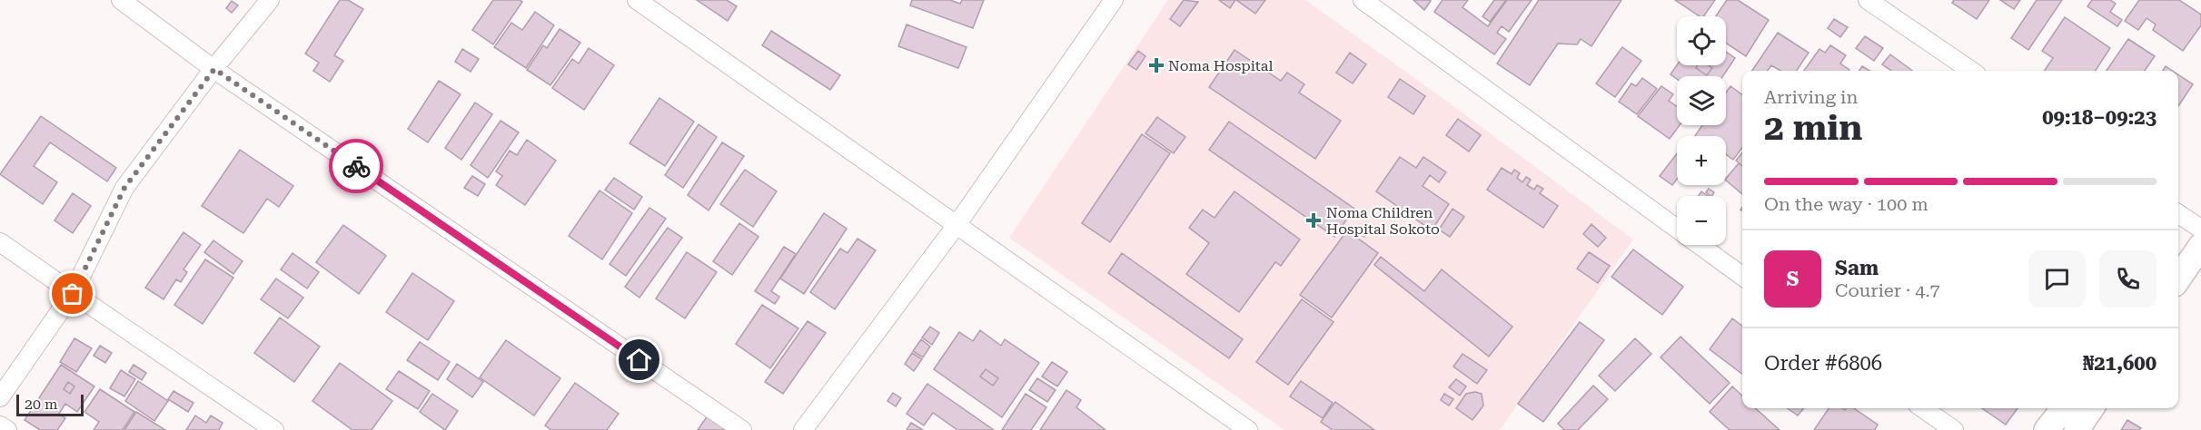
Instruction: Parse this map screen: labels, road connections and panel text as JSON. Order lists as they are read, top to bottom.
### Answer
{
  "places": {
    "health": ["Noma Hospital", "Noma Children Hospital Sokoto"]
  },
  "scale_bar": "20 m",
  "page": {
    "map_buttons": ["+", "−"],
    "heading": ["2 min", "Arriving in", "09:18–09:23"],
    "panel": [
      "Sam",
      "Courier · 4.7",
      "Order #6806",
      "₦21,600"
    ],
    "bar": "On the way · 100 m",
    "round": "S",
    "scale": "20 m"
  }
}
